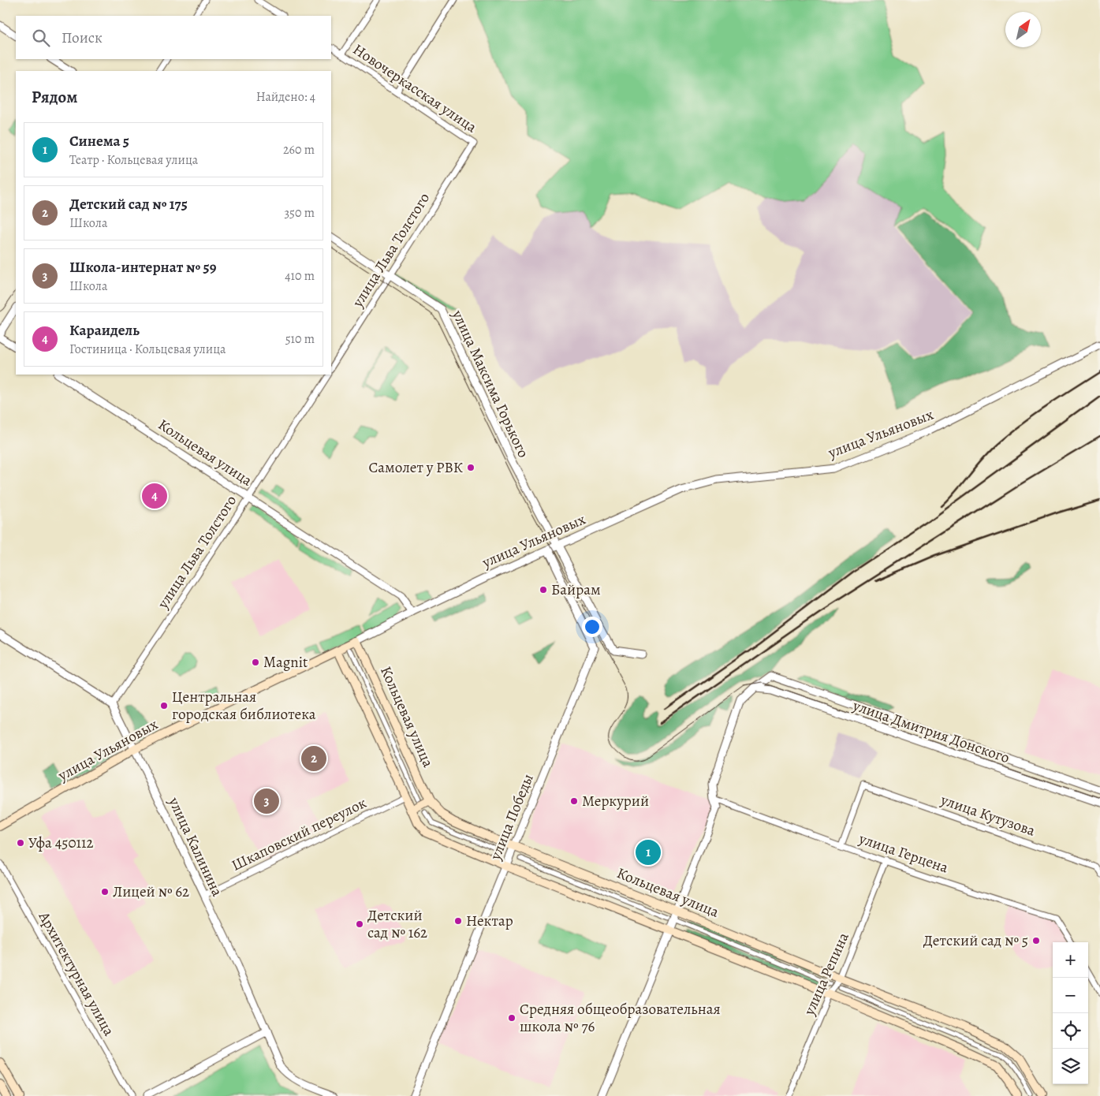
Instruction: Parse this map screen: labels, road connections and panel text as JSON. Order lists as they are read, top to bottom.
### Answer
{
  "streets": {
    "main road": ["улица Ульяновых", "Кольцевая улица"],
    "street": [
      "Новочеркасская улица",
      "улица Льва Толстого",
      "улица Максима Горького",
      "улица Дмитрия Донского",
      "улица Кутузова",
      "улица Победы",
      "Шкаповский переулок",
      "улица Калинина",
      "улица Герцена",
      "Архитектурная улица",
      "улица Репина"
    ]
  },
  "crossings": [
    ["Новочеркасская улица", "улица Льва Толстого"],
    ["улица Льва Толстого", "улица Максима Горького"],
    ["улица Льва Толстого", "Кольцевая улица"],
    ["улица Льва Толстого", "улица Калинина"],
    ["улица Максима Горького", "улица Ульяновых"],
    ["улица Ульяновых", "Кольцевая улица"],
    ["улица Ульяновых", "улица Победы"],
    ["улица Ульяновых", "улица Калинина"],
    ["Кольцевая улица", "улица Победы"],
    ["Кольцевая улица", "улица Репина"],
    ["улица Кутузова", "улица Герцена"],
    ["Шкаповский переулок", "улица Калинина"],
    ["улица Герцена", "улица Репина"]
  ],
  "places": [
    "Самолет у РВК",
    "Байрам",
    "Magnit",
    "Центральная городская библиотека",
    "Меркурий",
    "Уфа 450112",
    "Лицей № 62",
    "Нектар",
    "Детский сад № 162",
    "Детский сад № 5",
    "Средняя общеобразовательная школа № 76"
  ],
  "north": "top right",
  "page": {
    "search": "Поиск",
    "heading": ["Рядом", "Найдено: 4"],
    "list": [
      {
        "mark": "1",
        "name": "Синема 5",
        "note": "Театр · Кольцевая улица",
        "value": "260 m"
      },
      {
        "mark": "2",
        "name": "Детский сад № 175",
        "note": "Школа",
        "value": "350 m"
      },
      {
        "mark": "3",
        "name": "Школа-интернат № 59",
        "note": "Школа",
        "value": "410 m"
      },
      {
        "mark": "4",
        "name": "Караидель",
        "note": "Гостиница · Кольцевая улица",
        "value": "510 m"
      }
    ],
    "pins": [
      "4",
      "2",
      "3",
      "1"
    ],
    "map_buttons": ["+", "−"]
  }
}
